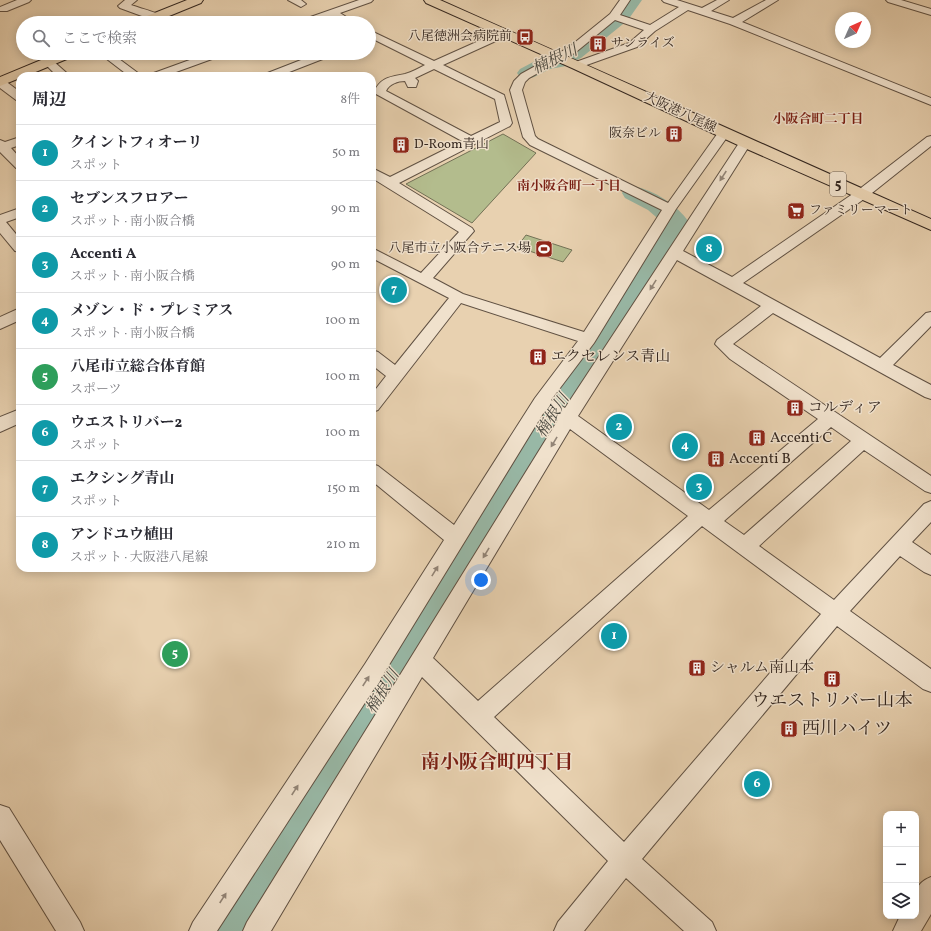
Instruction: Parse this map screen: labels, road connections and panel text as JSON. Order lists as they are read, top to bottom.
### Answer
{
  "streets": {
    "main road": ["大阪港八尾線", "5"]
  },
  "districts": ["小阪合町二丁目", "南小阪合町一丁目", "南小阪合町四丁目"],
  "water": ["楠根川"],
  "places": {
    "bus stop": ["八尾徳洲会病院前"],
    "building": [
      "サンライズ",
      "阪奈ビル",
      "D-Room青山",
      "エクセレンス青山",
      "コルディア",
      "Accenti C",
      "Accenti B",
      "シャルム南山本",
      "ウエストリバー山本",
      "西川ハイツ"
    ],
    "supermarket": ["ファミリーマート"],
    "sports": ["八尾市立小阪合テニス場"]
  },
  "north": "top right",
  "page": {
    "search": "ここで検索",
    "heading": ["周辺", "8件"],
    "list": [
      {
        "mark": "1",
        "name": "クイントフィオーリ",
        "note": "スポット",
        "value": "50 m"
      },
      {
        "mark": "2",
        "name": "セブンスフロアー",
        "note": "スポット · 南小阪合橋",
        "value": "90 m"
      },
      {
        "mark": "3",
        "name": "Accenti A",
        "note": "スポット · 南小阪合橋",
        "value": "90 m"
      },
      {
        "mark": "4",
        "name": "メゾン・ド・プレミアス",
        "note": "スポット · 南小阪合橋",
        "value": "100 m"
      },
      {
        "mark": "5",
        "name": "八尾市立総合体育館",
        "note": "スポーツ",
        "value": "100 m"
      },
      {
        "mark": "6",
        "name": "ウエストリバー2",
        "note": "スポット",
        "value": "100 m"
      },
      {
        "mark": "7",
        "name": "エクシング青山",
        "note": "スポット",
        "value": "150 m"
      },
      {
        "mark": "8",
        "name": "アンドユウ植田",
        "note": "スポット · 大阪港八尾線",
        "value": "210 m"
      }
    ],
    "pins": [
      "8",
      "7",
      "2",
      "4",
      "3",
      "1",
      "5",
      "6"
    ],
    "map_buttons": ["+", "−"]
  }
}
